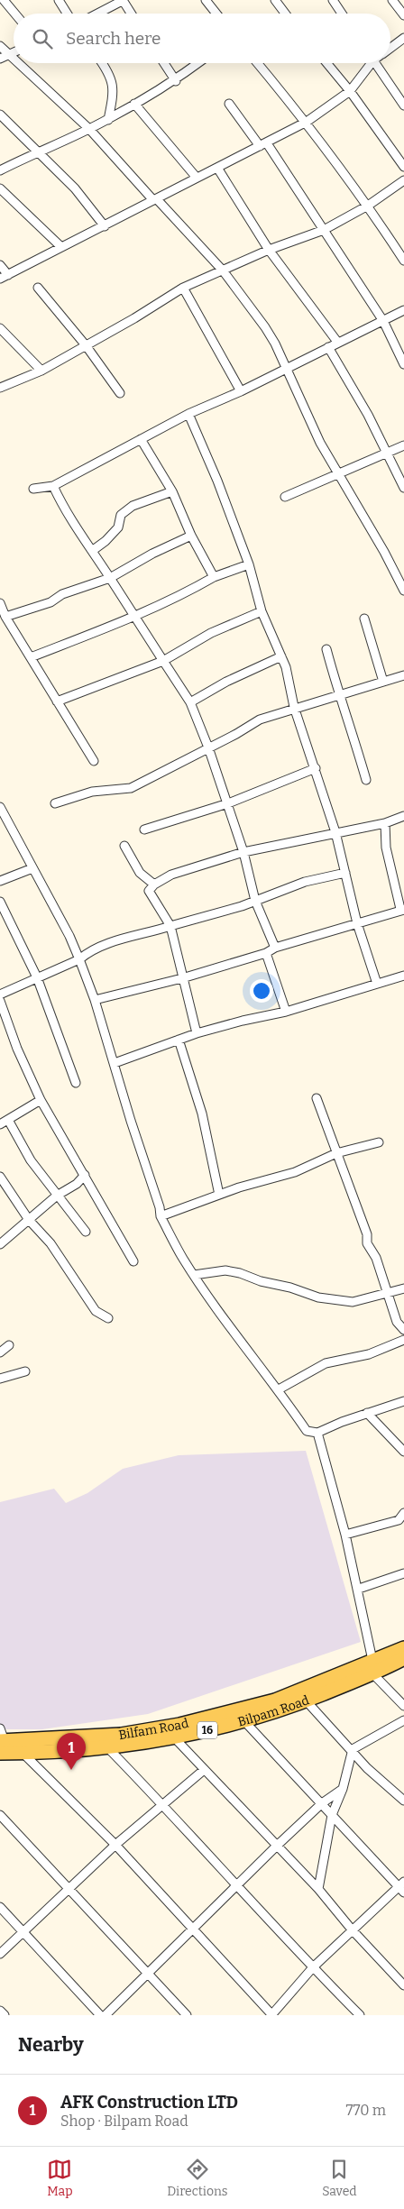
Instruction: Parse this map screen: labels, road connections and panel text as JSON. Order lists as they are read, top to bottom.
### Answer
{
  "streets": {
    "main road": ["Bilpam Road", "Bilfam Road", "16"]
  },
  "crossings": [
    ["Bilpam Road", "Bilfam Road"]
  ],
  "page": {
    "search": "Search here",
    "pins": "1",
    "heading": "Nearby",
    "list": [
      {
        "mark": "1",
        "name": "AFK Construction LTD",
        "note": "Shop · Bilpam Road",
        "value": "770 m"
      }
    ],
    "nav": ["Map", "Directions", "Saved"]
  }
}
